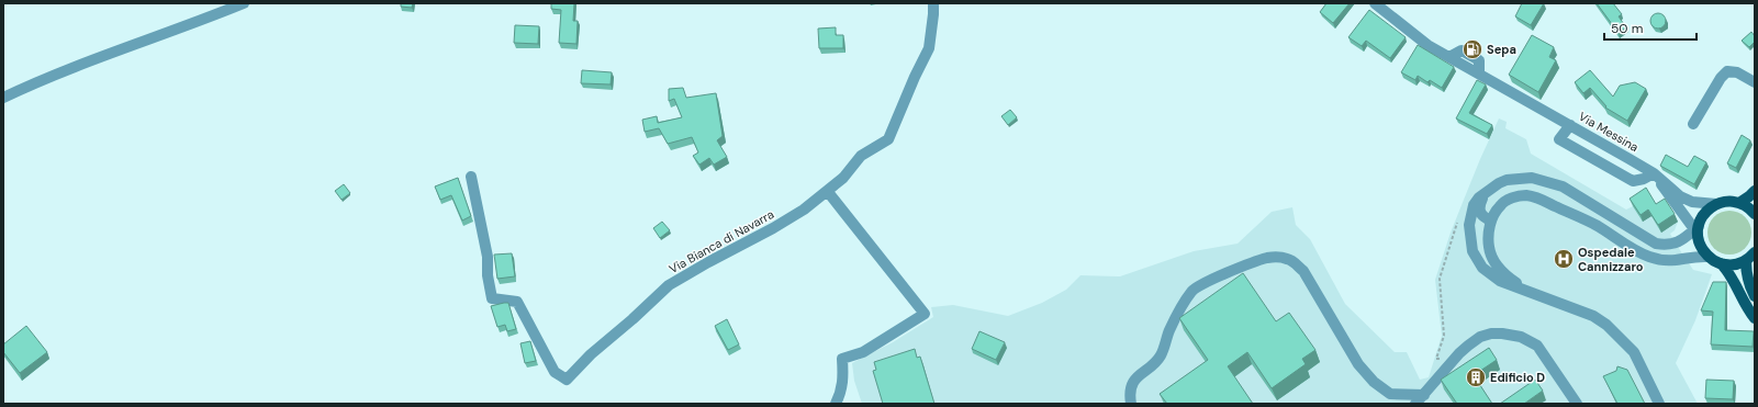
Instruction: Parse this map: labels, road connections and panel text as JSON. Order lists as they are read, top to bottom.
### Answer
{
  "streets": {
    "street": ["Via Messina", "Via Bianca di Navarra"]
  },
  "places": {
    "fuel station": ["Sepa"],
    "hospital": ["Ospedale Cannizzaro"],
    "building": ["Edificio D"]
  },
  "scale_bar": "50 m"
}
